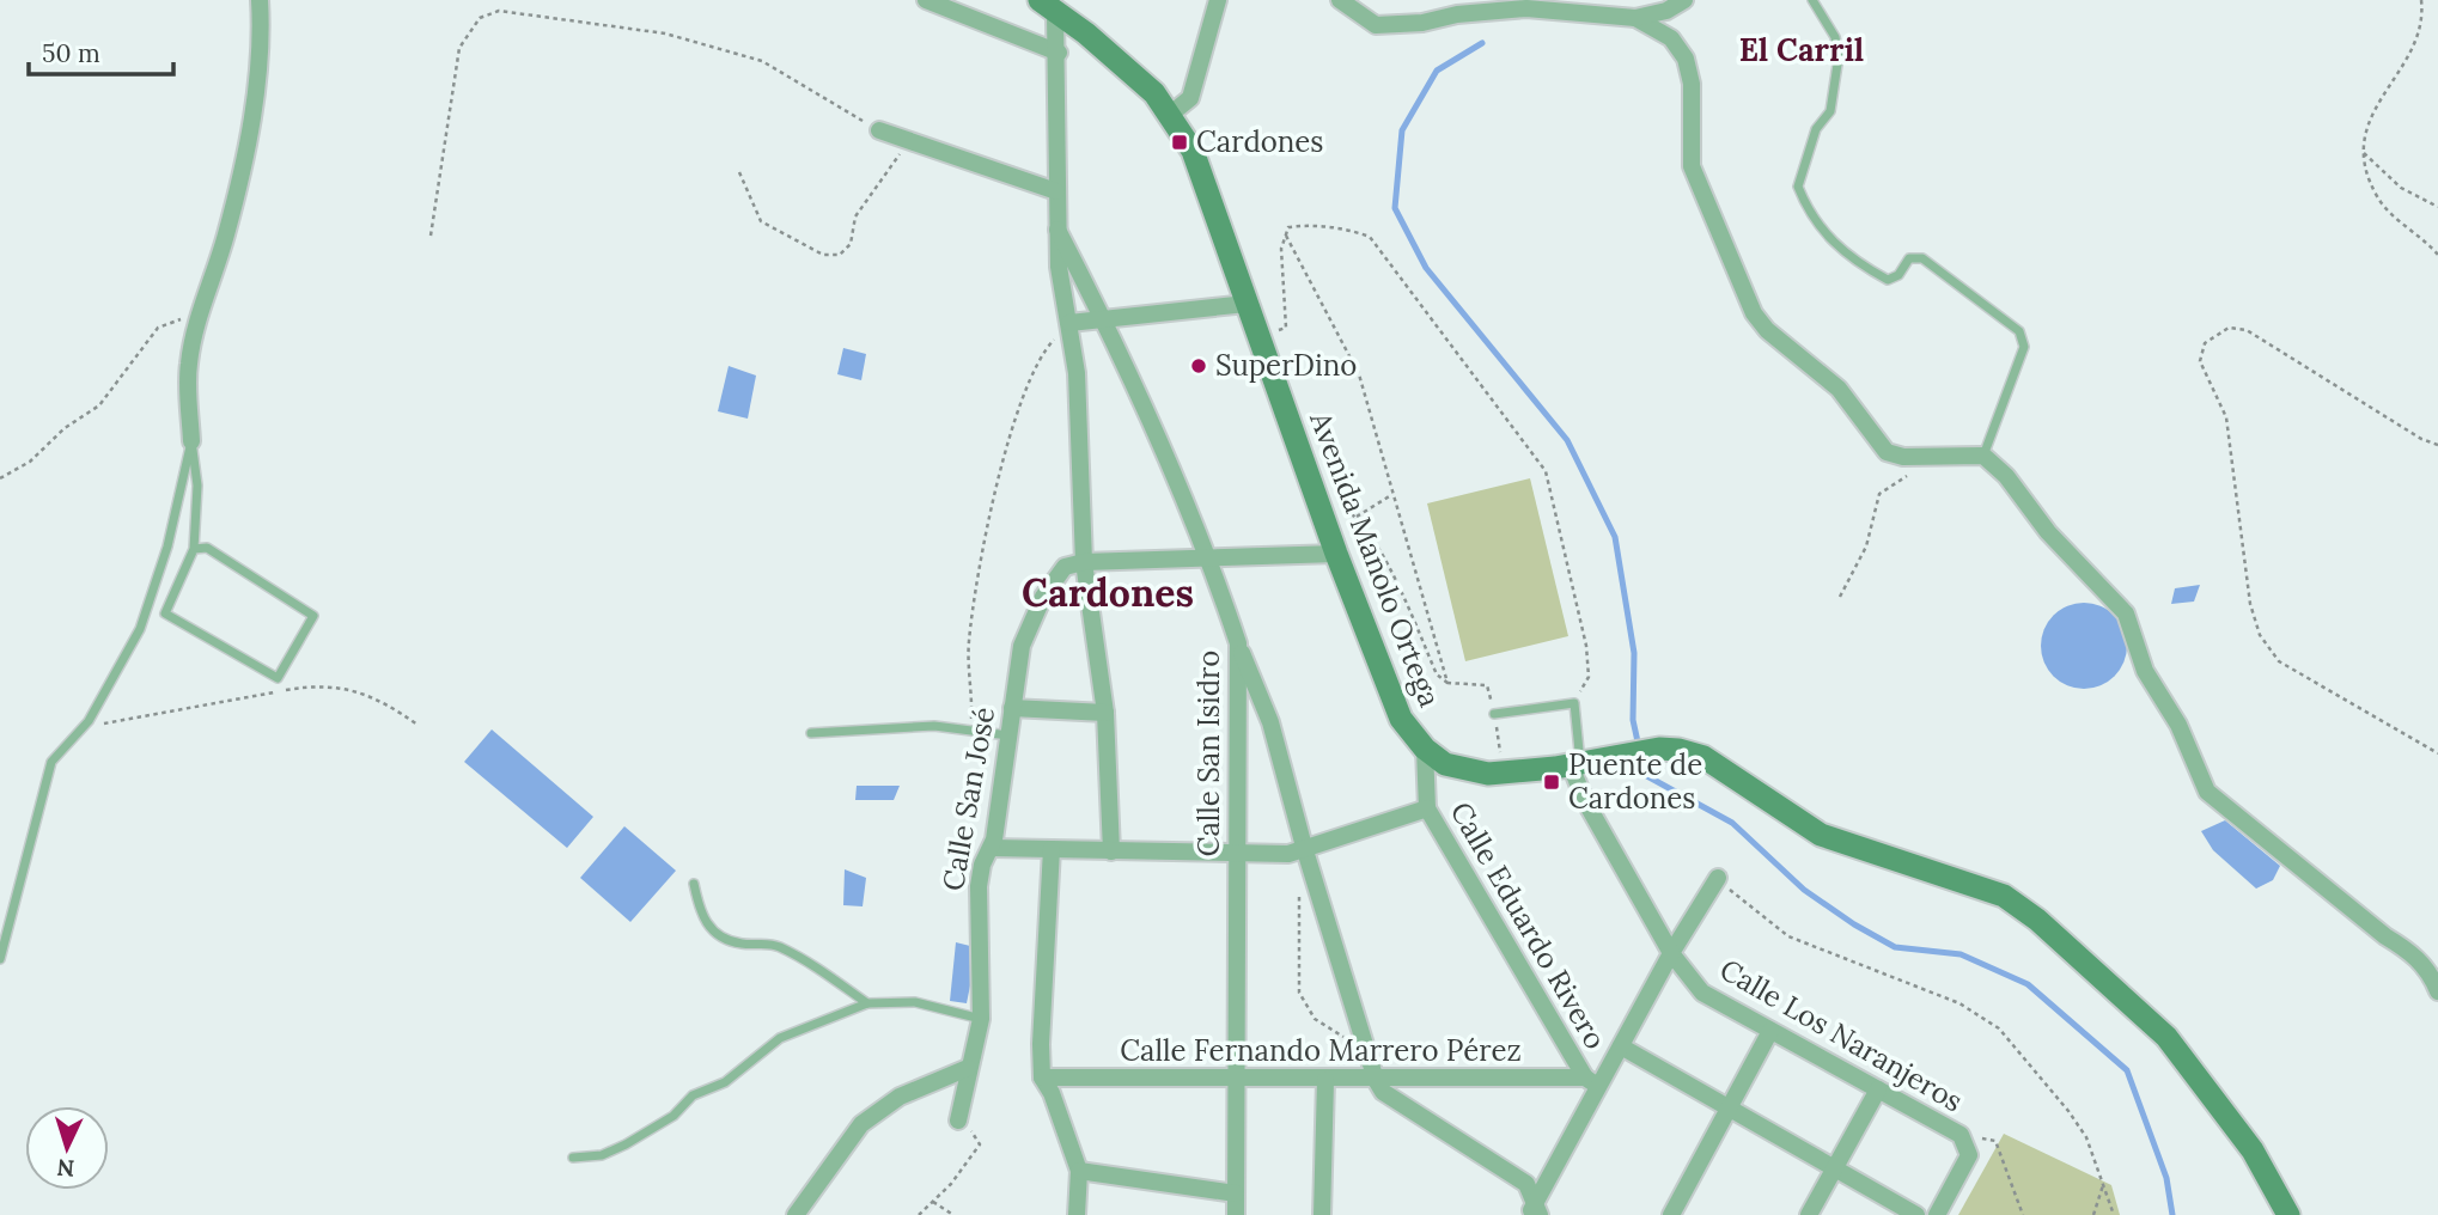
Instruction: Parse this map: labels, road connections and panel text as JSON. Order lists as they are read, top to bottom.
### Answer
{
  "streets": {
    "street": [
      "Avenida Manolo Ortega",
      "Calle San Isidro",
      "Calle San José",
      "Calle Eduardo Rivero",
      "Calle Los Naranjeros",
      "Calle Fernando Marrero Pérez"
    ]
  },
  "crossings": [
    ["Avenida Manolo Ortega", "Calle Eduardo Rivero"],
    ["Avenida Manolo Ortega", "Calle Los Naranjeros"],
    ["Calle San Isidro", "Calle Fernando Marrero Pérez"],
    ["Calle Eduardo Rivero", "Calle Fernando Marrero Pérez"]
  ],
  "districts": ["El Carril", "Cardones"],
  "places": {
    "transit": ["Cardones", "Puente de Cardones"],
    "other": ["SuperDino"]
  },
  "scale_bar": "50 m",
  "north": "bottom"
}
